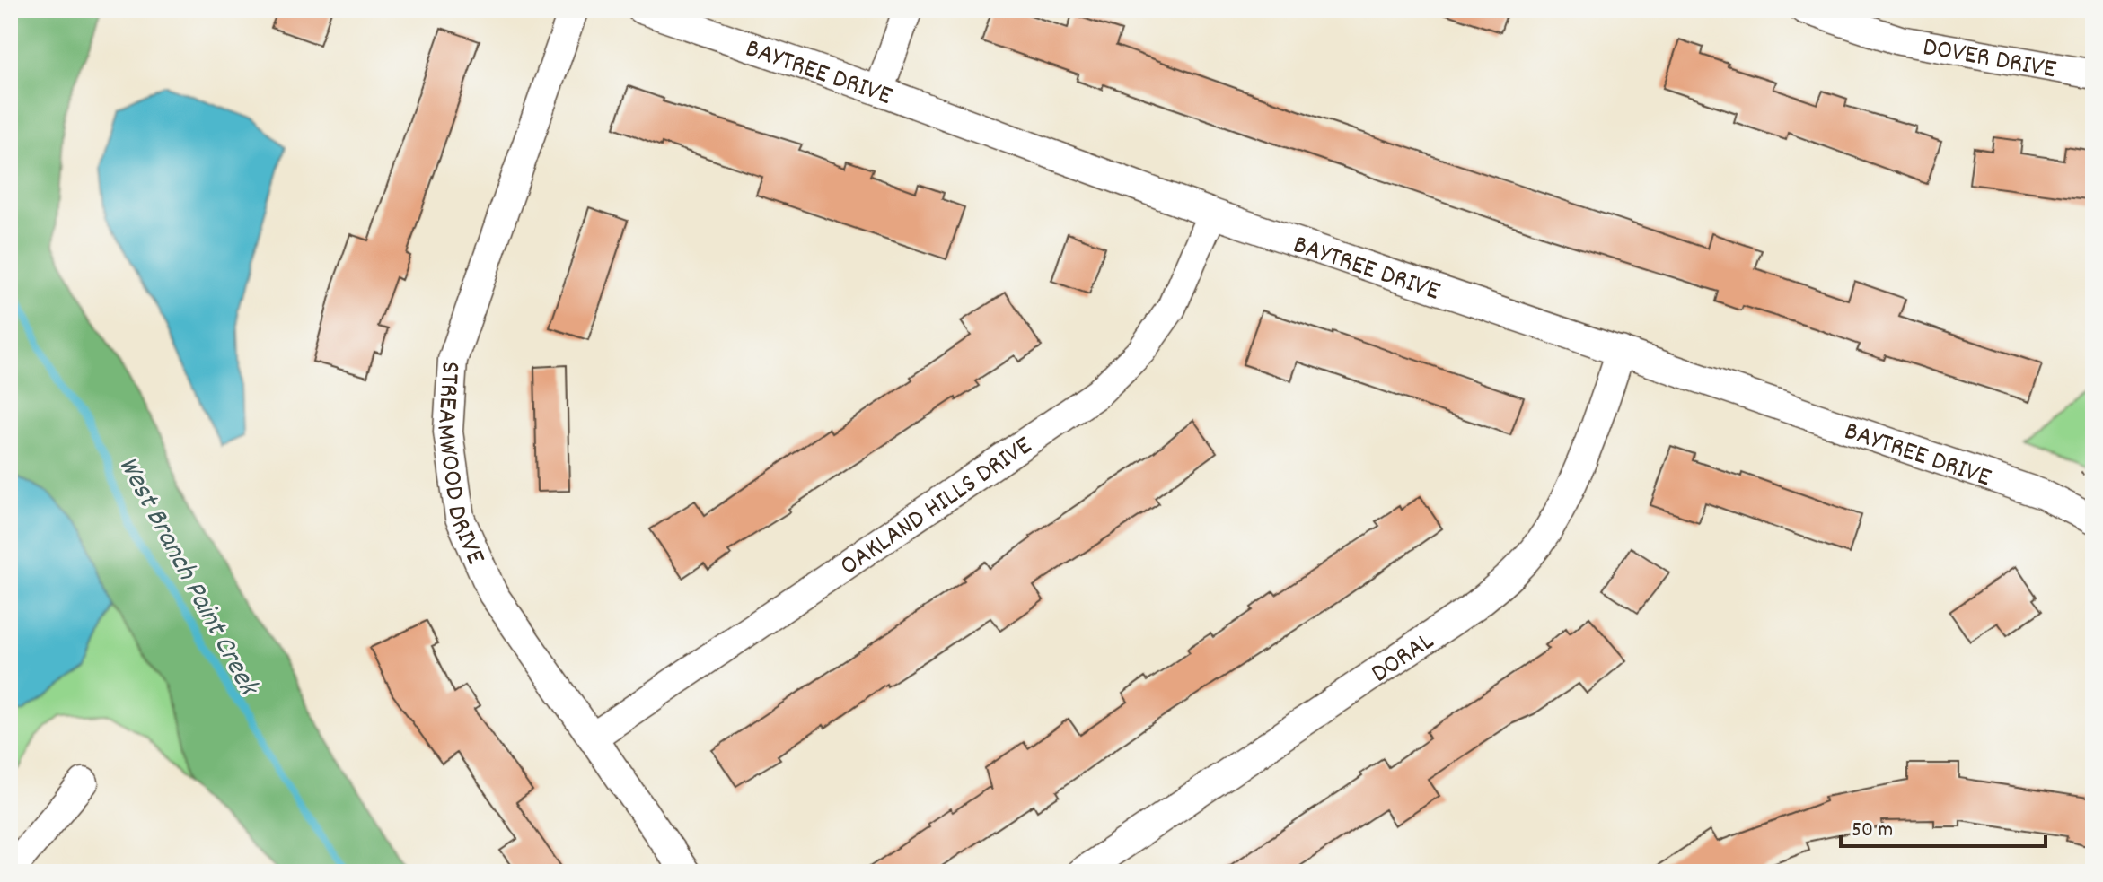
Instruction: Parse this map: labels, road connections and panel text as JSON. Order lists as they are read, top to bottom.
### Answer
{
  "streets": {
    "street": [
      "DOVER DRIVE",
      "BAYTREE DRIVE",
      "STREAMWOOD DRIVE",
      "OAKLAND HILLS DRIVE",
      "DORAL"
    ]
  },
  "crossings": [
    ["BAYTREE DRIVE", "OAKLAND HILLS DRIVE"],
    ["BAYTREE DRIVE", "DORAL"],
    ["STREAMWOOD DRIVE", "OAKLAND HILLS DRIVE"]
  ],
  "water": ["West Branch Paint Creek"],
  "scale_bar": "50 m"
}
